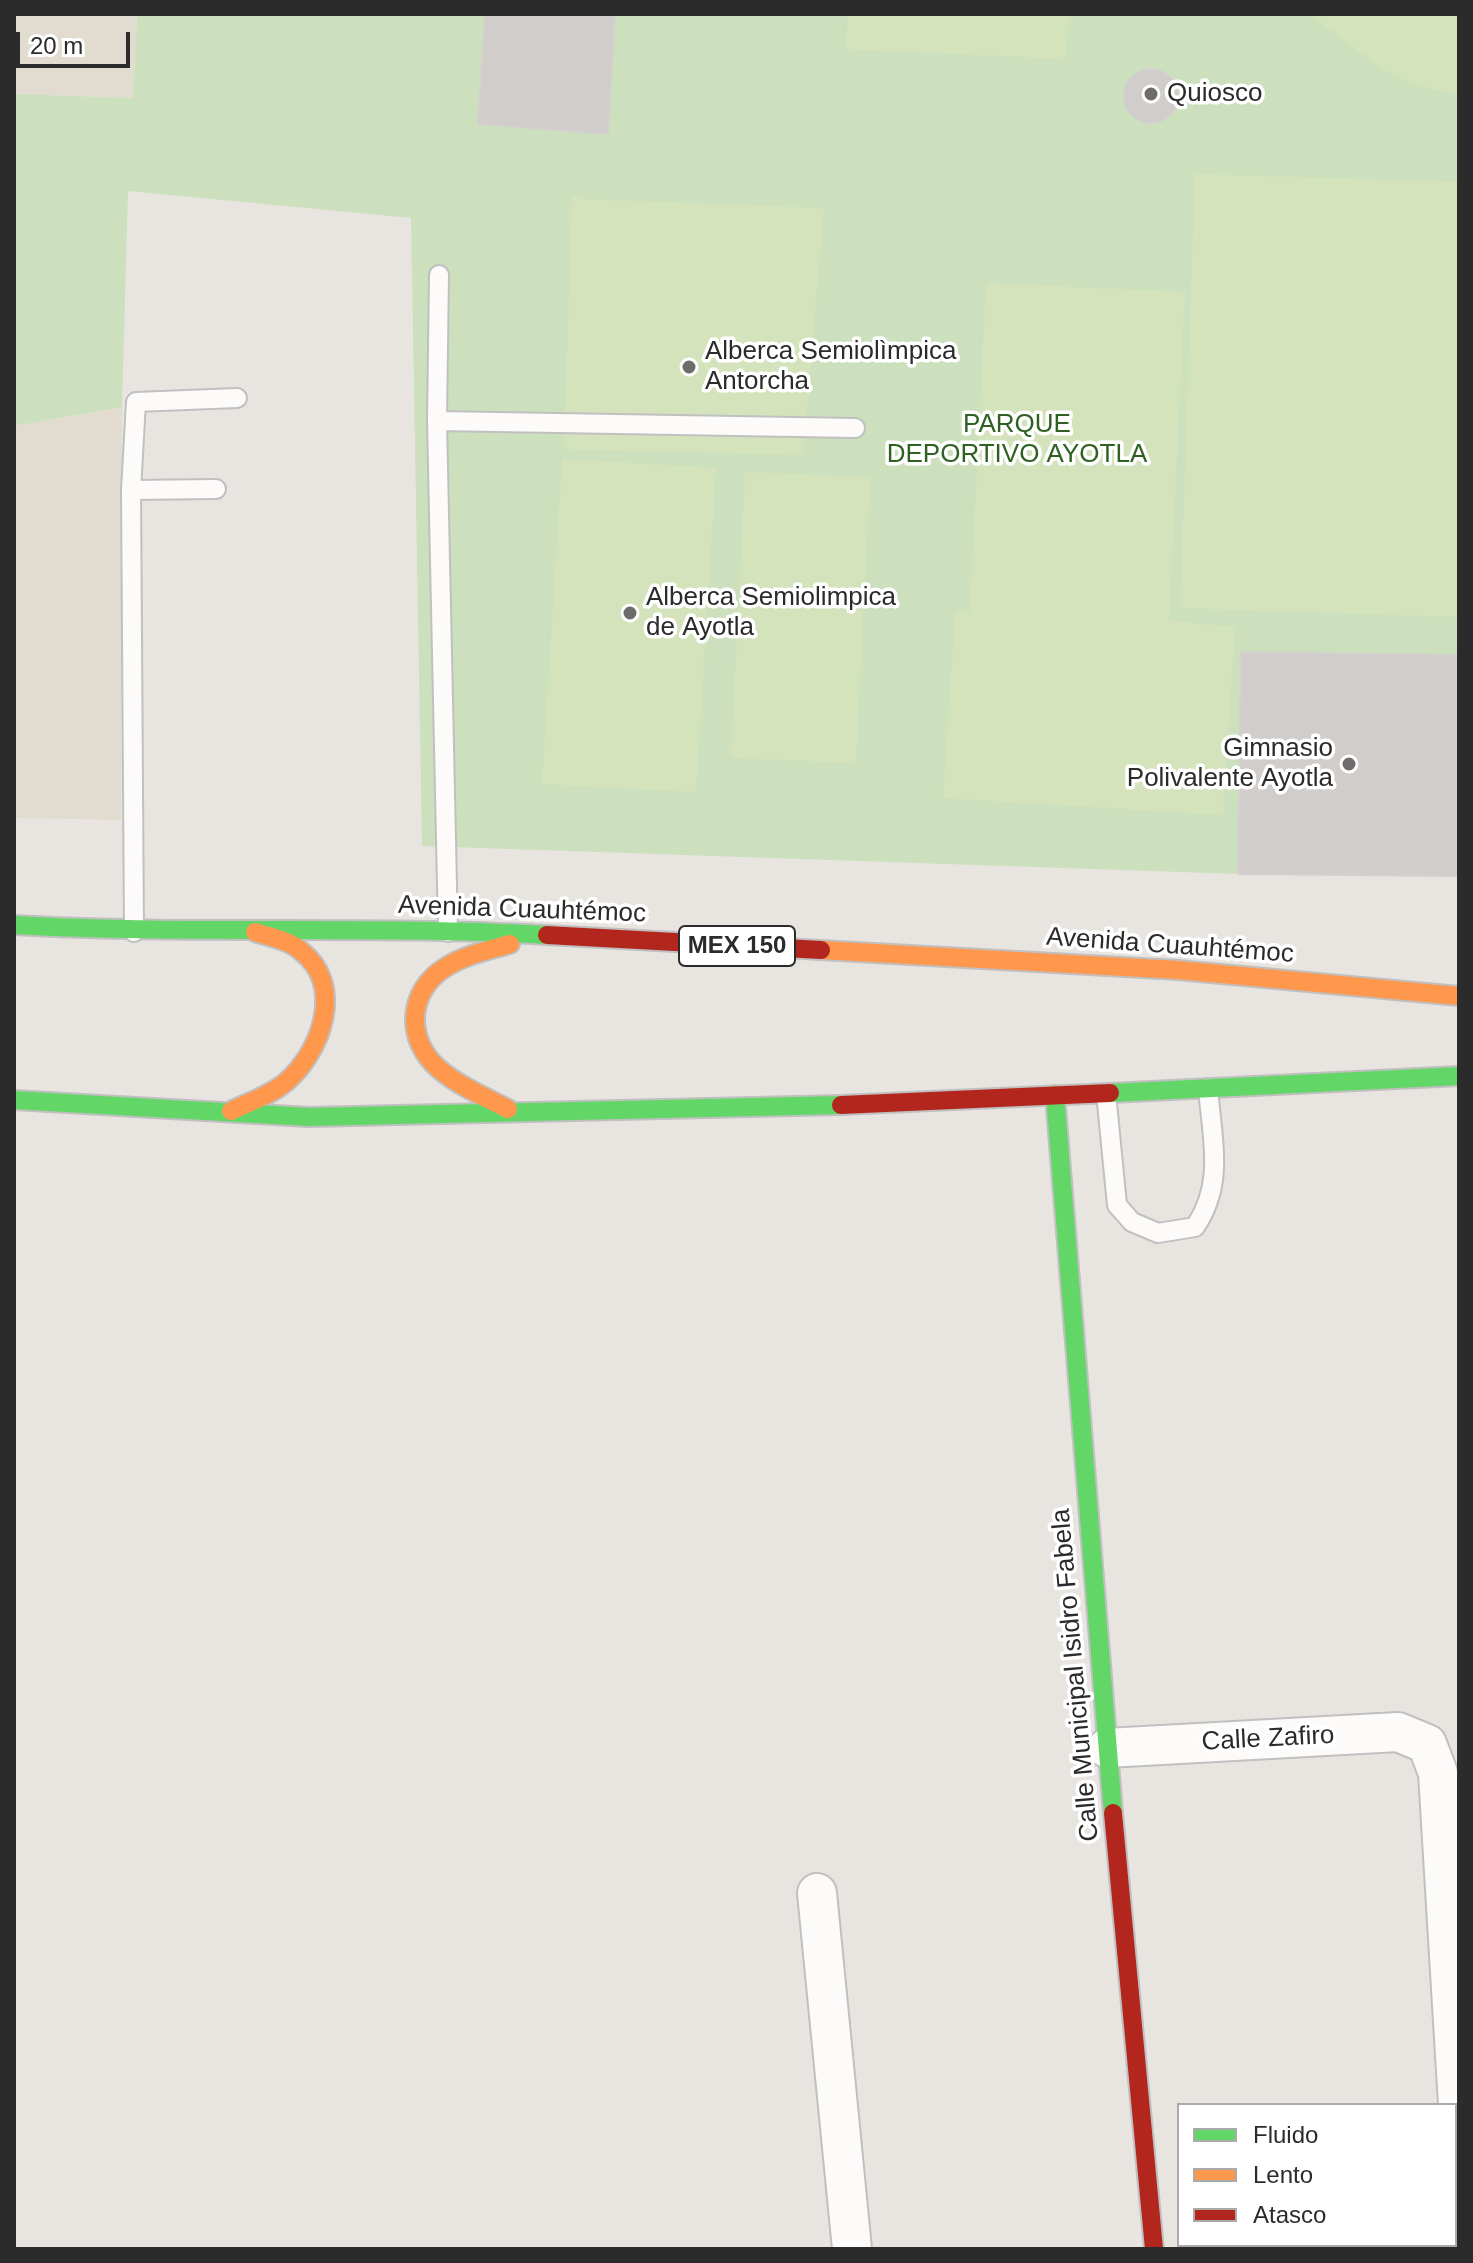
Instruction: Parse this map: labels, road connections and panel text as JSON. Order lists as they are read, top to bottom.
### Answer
{
  "streets": {
    "main road": ["Avenida Cuauhtémoc", "MEX 150", "Calle Municipal Isidro Fabela"],
    "street": ["Calle Zafiro"]
  },
  "crossings": [
    ["Calle Municipal Isidro Fabela", "Calle Zafiro"]
  ],
  "parks": ["PARQUE DEPORTIVO AYOTLA"],
  "places": [
    "Quiosco",
    "Alberca Semiolìmpica Antorcha",
    "Alberca Semiolimpica de Ayotla",
    "Gimnasio Polivalente Ayotla"
  ],
  "legend": ["Fluido", "Lento", "Atasco"],
  "scale_bar": "20 m"
}
